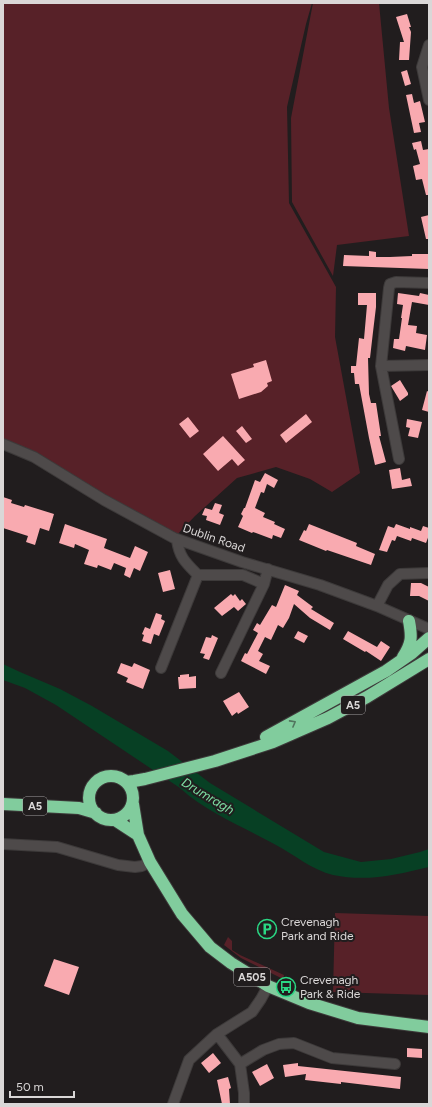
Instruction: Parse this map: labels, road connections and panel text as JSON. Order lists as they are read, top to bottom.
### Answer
{
  "streets": {
    "highway": ["A5", "A505"],
    "street": ["Dublin Road"]
  },
  "crossings": [
    ["A5", "A505"]
  ],
  "water": ["Drumragh"],
  "places": {
    "parking": ["Crevenagh Park and Ride"],
    "bus stop": ["Crevenagh Park & Ride"]
  },
  "scale_bar": "50 m"
}
